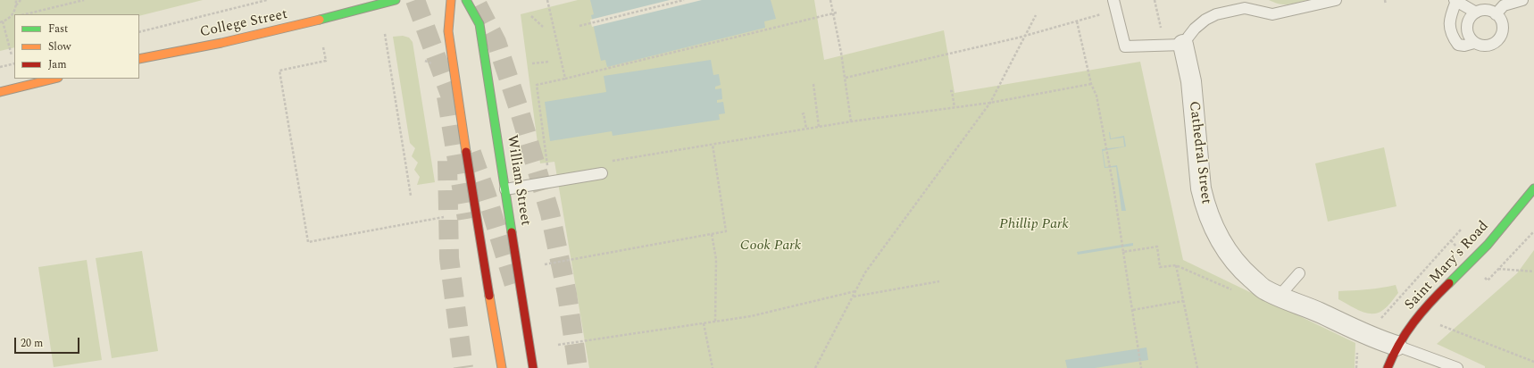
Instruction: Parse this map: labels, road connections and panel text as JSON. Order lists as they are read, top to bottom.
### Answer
{
  "streets": {
    "main road": ["College Street", "William Street", "Saint Mary's Road"],
    "street": ["Cathedral Street"]
  },
  "crossings": [
    ["Cathedral Street", "Saint Mary's Road"]
  ],
  "parks": ["Phillip Park", "Cook Park"],
  "legend": ["Fast", "Slow", "Jam"],
  "scale_bar": "20 m"
}
